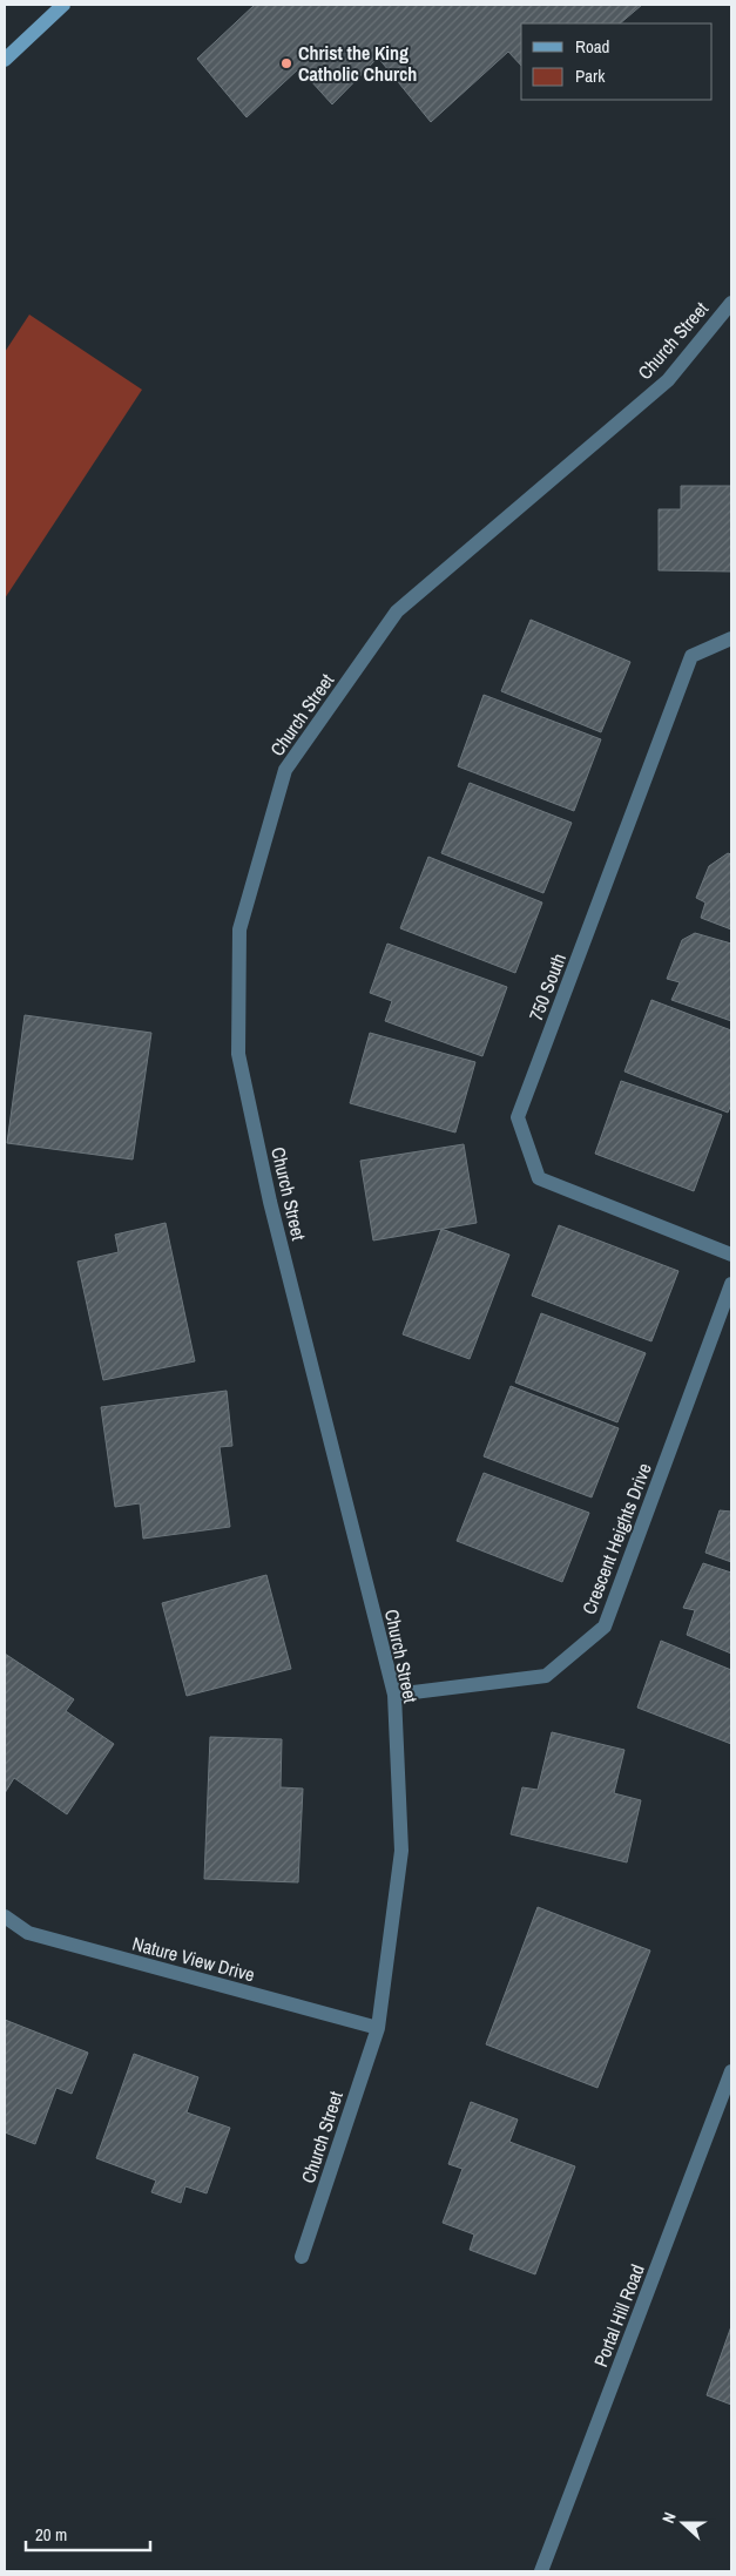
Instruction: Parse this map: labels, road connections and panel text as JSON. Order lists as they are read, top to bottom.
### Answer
{
  "streets": {
    "street": [
      "Church Street",
      "750 South",
      "Crescent Heights Drive",
      "Nature View Drive",
      "Portal Hill Road"
    ]
  },
  "crossings": [
    ["Church Street", "Crescent Heights Drive"],
    ["Church Street", "Nature View Drive"]
  ],
  "places": ["Christ the King Catholic Church"],
  "legend": ["Road", "Park"],
  "scale_bar": "20 m",
  "north": "left"
}
